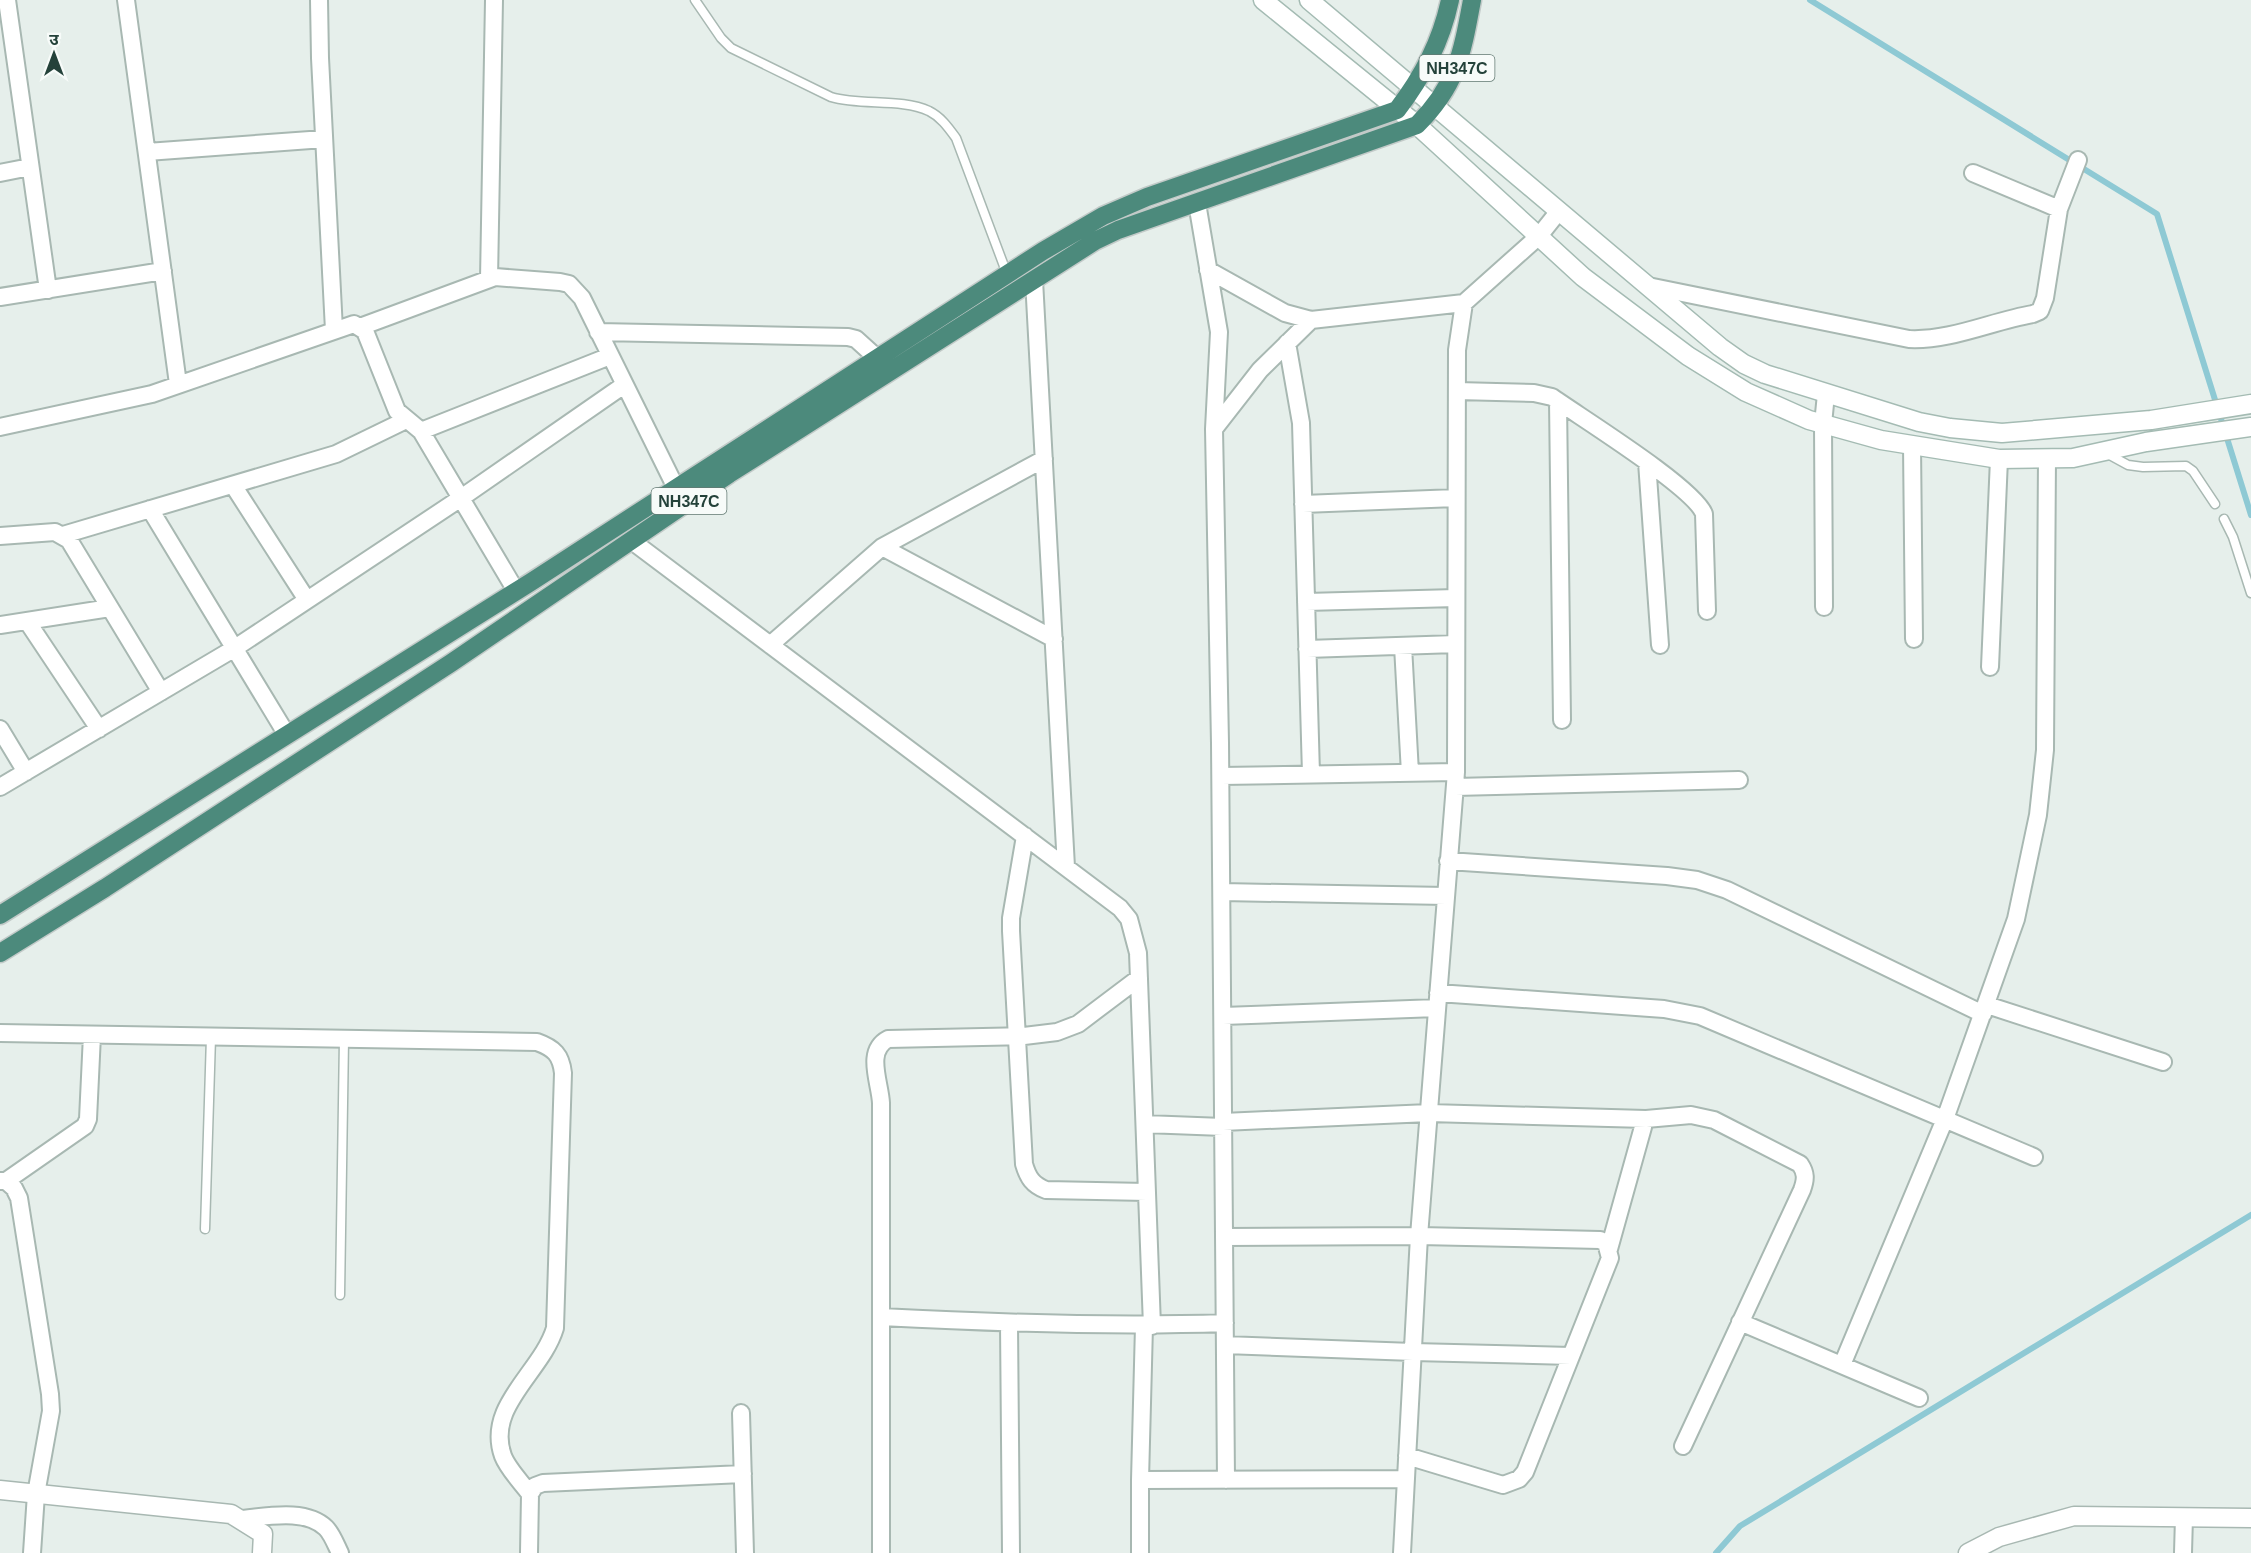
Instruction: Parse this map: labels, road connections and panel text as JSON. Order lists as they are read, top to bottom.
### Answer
{
  "streets": {
    "highway": ["NH347C"]
  },
  "north": "top"
}
